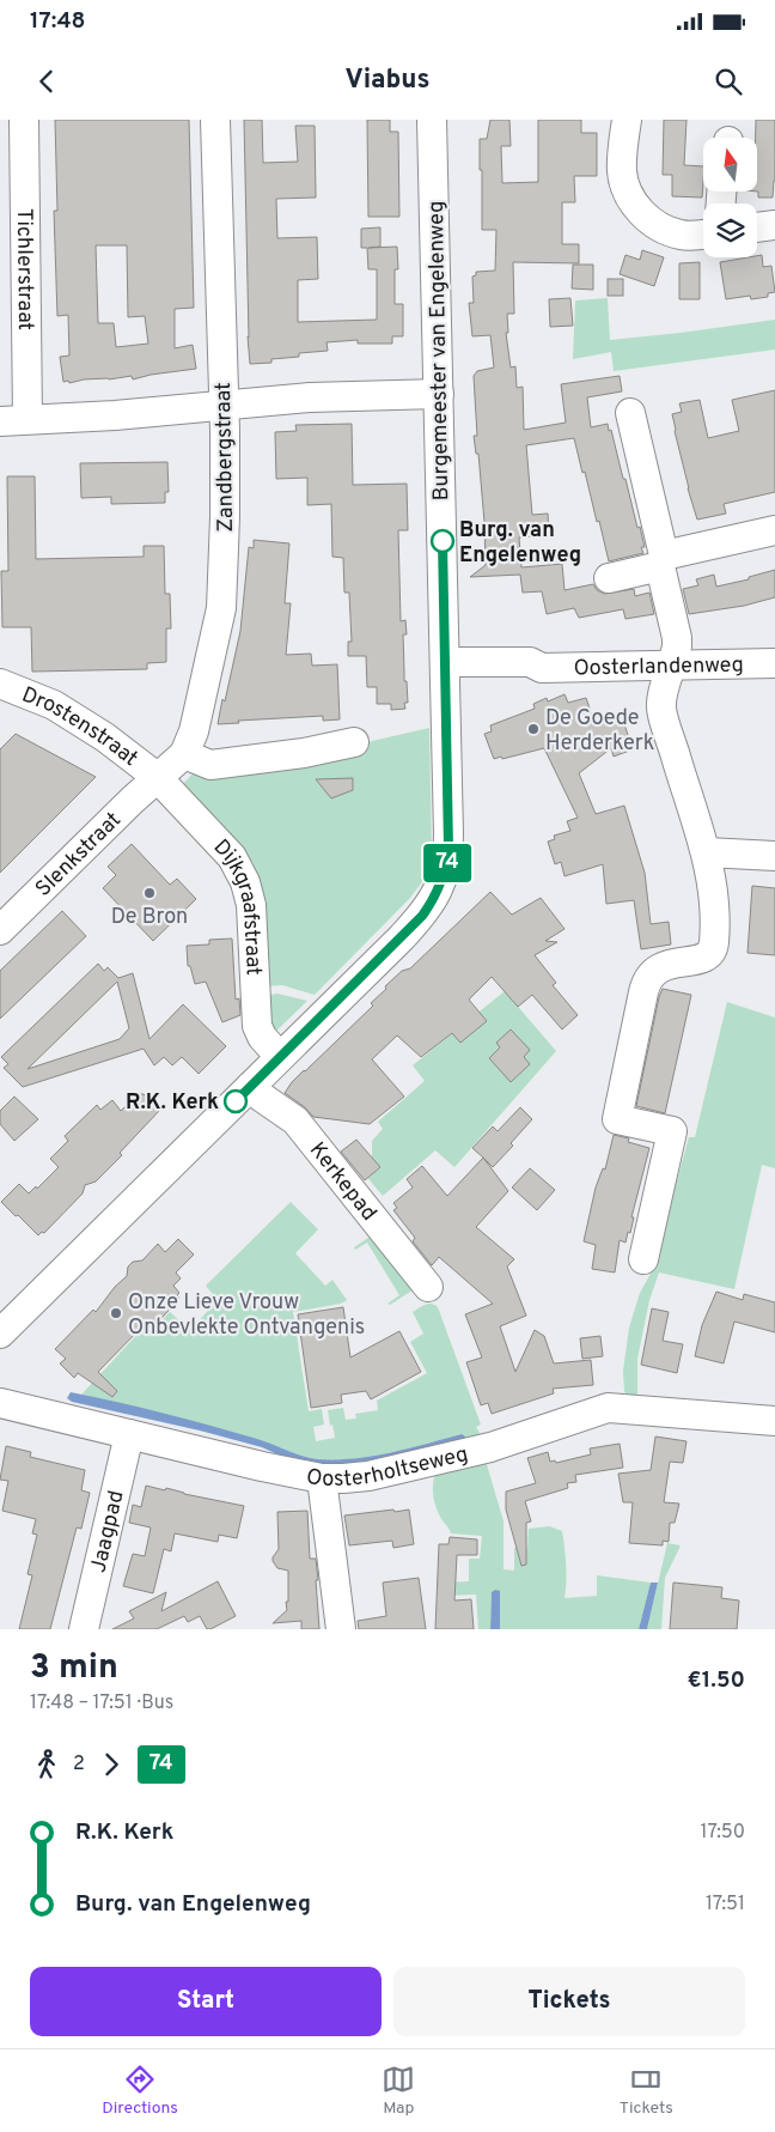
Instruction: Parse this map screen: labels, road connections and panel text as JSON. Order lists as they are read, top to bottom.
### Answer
{
  "streets": {
    "street": [
      "Tichlerstraat",
      "Burgemeester van Engelenweg",
      "Zandbergstraat",
      "Oosterlandenweg",
      "Drostenstraat",
      "Slenkstraat",
      "Dijkgraafstraat",
      "Kerkepad",
      "Oosterholtseweg",
      "Jaagpad"
    ]
  },
  "crossings": [
    ["Burgemeester van Engelenweg", "Oosterlandenweg"],
    ["Burgemeester van Engelenweg", "Dijkgraafstraat"],
    ["Burgemeester van Engelenweg", "Kerkepad"],
    ["Zandbergstraat", "Drostenstraat"],
    ["Zandbergstraat", "Slenkstraat"],
    ["Zandbergstraat", "Dijkgraafstraat"],
    ["Drostenstraat", "Slenkstraat"],
    ["Drostenstraat", "Dijkgraafstraat"],
    ["Slenkstraat", "Dijkgraafstraat"],
    ["Oosterholtseweg", "Jaagpad"]
  ],
  "places": [
    "Burg. van Engelenweg",
    "De Goede Herderkerk",
    "De Bron",
    "R.K. Kerk",
    "Onze Lieve Vrouw Onbevlekte Ontvangenis"
  ],
  "lines": ["bus line 74"],
  "north": "top",
  "page": {
    "status": "17:48",
    "header": "Viabus",
    "on_map": "74",
    "heading": ["3 min", "17:48 – 17:51 · Bus", "€1.50"],
    "legs": ["2", "74"],
    "list": [
      {
        "name": "R.K. Kerk",
        "value": "17:50"
      },
      {
        "name": "Burg. van Engelenweg",
        "value": "17:51"
      }
    ],
    "buttons": ["Start", "Tickets"],
    "tabs": ["Directions", "Map", "Tickets"]
  }
}
